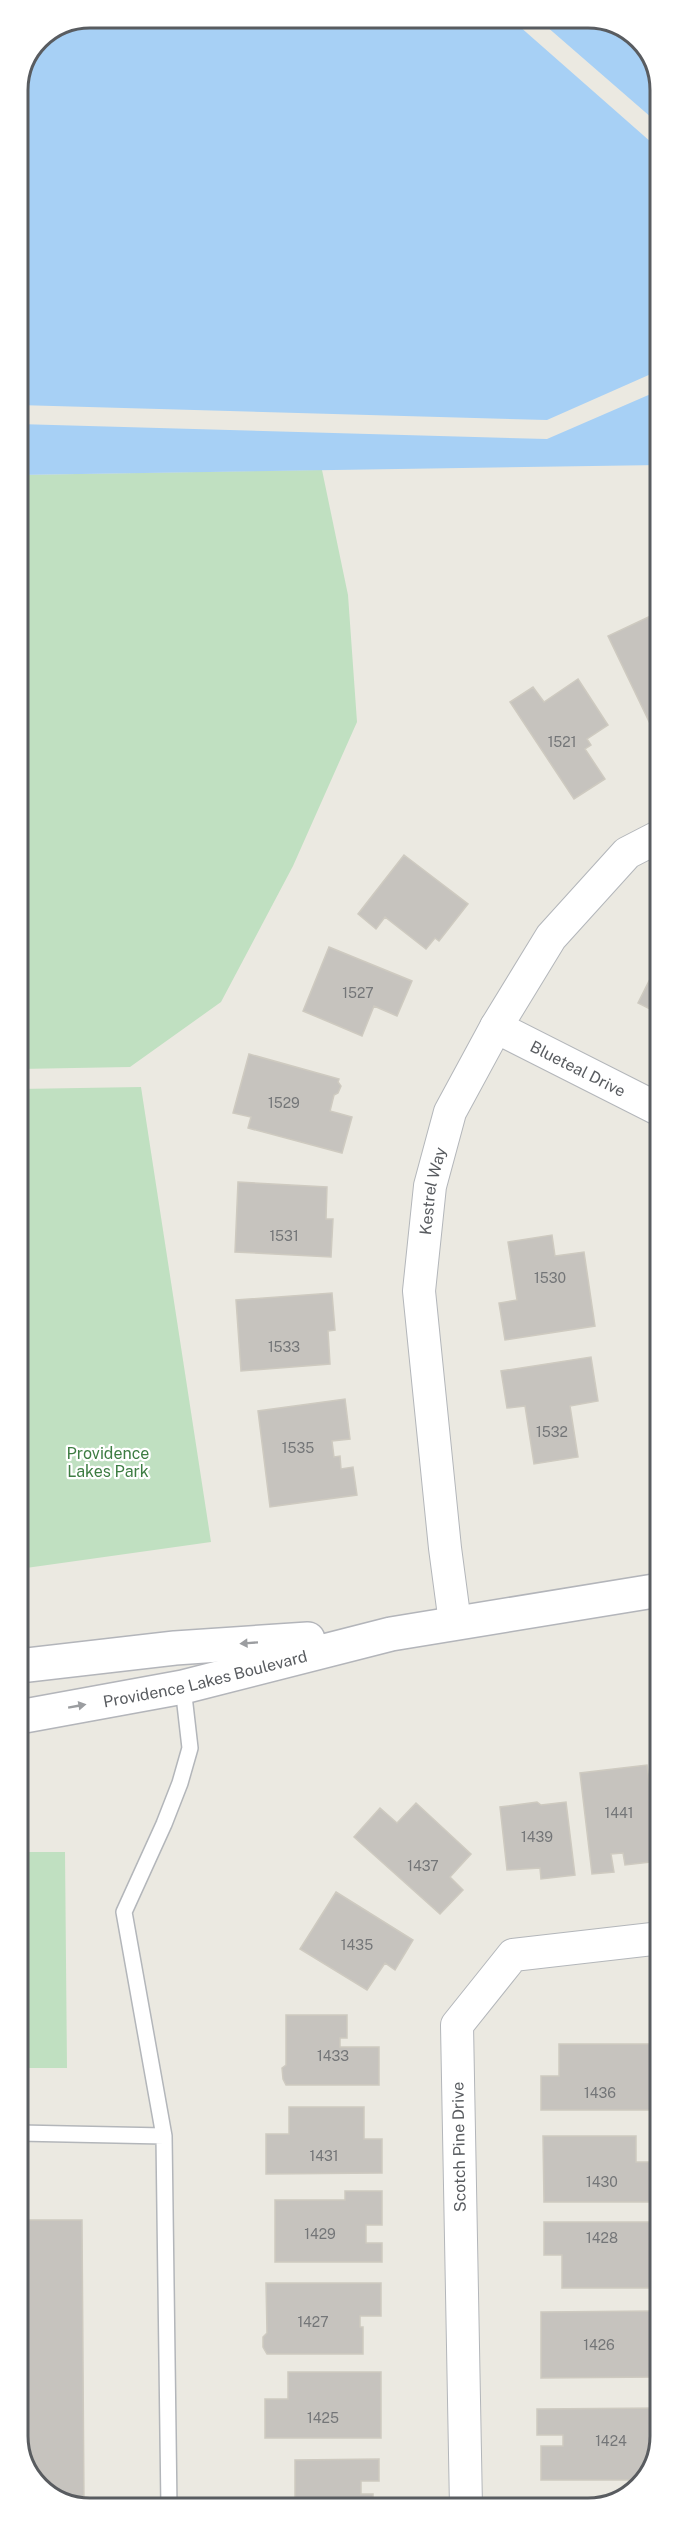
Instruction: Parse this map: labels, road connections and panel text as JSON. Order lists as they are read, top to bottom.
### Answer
{
  "streets": {
    "street": [
      "Blueteal Drive",
      "Kestrel Way",
      "Providence Lakes Boulevard",
      "Scotch Pine Drive"
    ]
  },
  "crossings": [
    ["Blueteal Drive", "Kestrel Way"],
    ["Kestrel Way", "Providence Lakes Boulevard"]
  ],
  "parks": ["Providence Lakes Park"],
  "house_numbers": [
    "1521",
    "1527",
    "1529",
    "1531",
    "1530",
    "1533",
    "1532",
    "1535",
    "1441",
    "1439",
    "1437",
    "1435",
    "1433",
    "1436",
    "1431",
    "1430",
    "1429",
    "1428",
    "1427",
    "1426",
    "1425",
    "1424"
  ]
}
